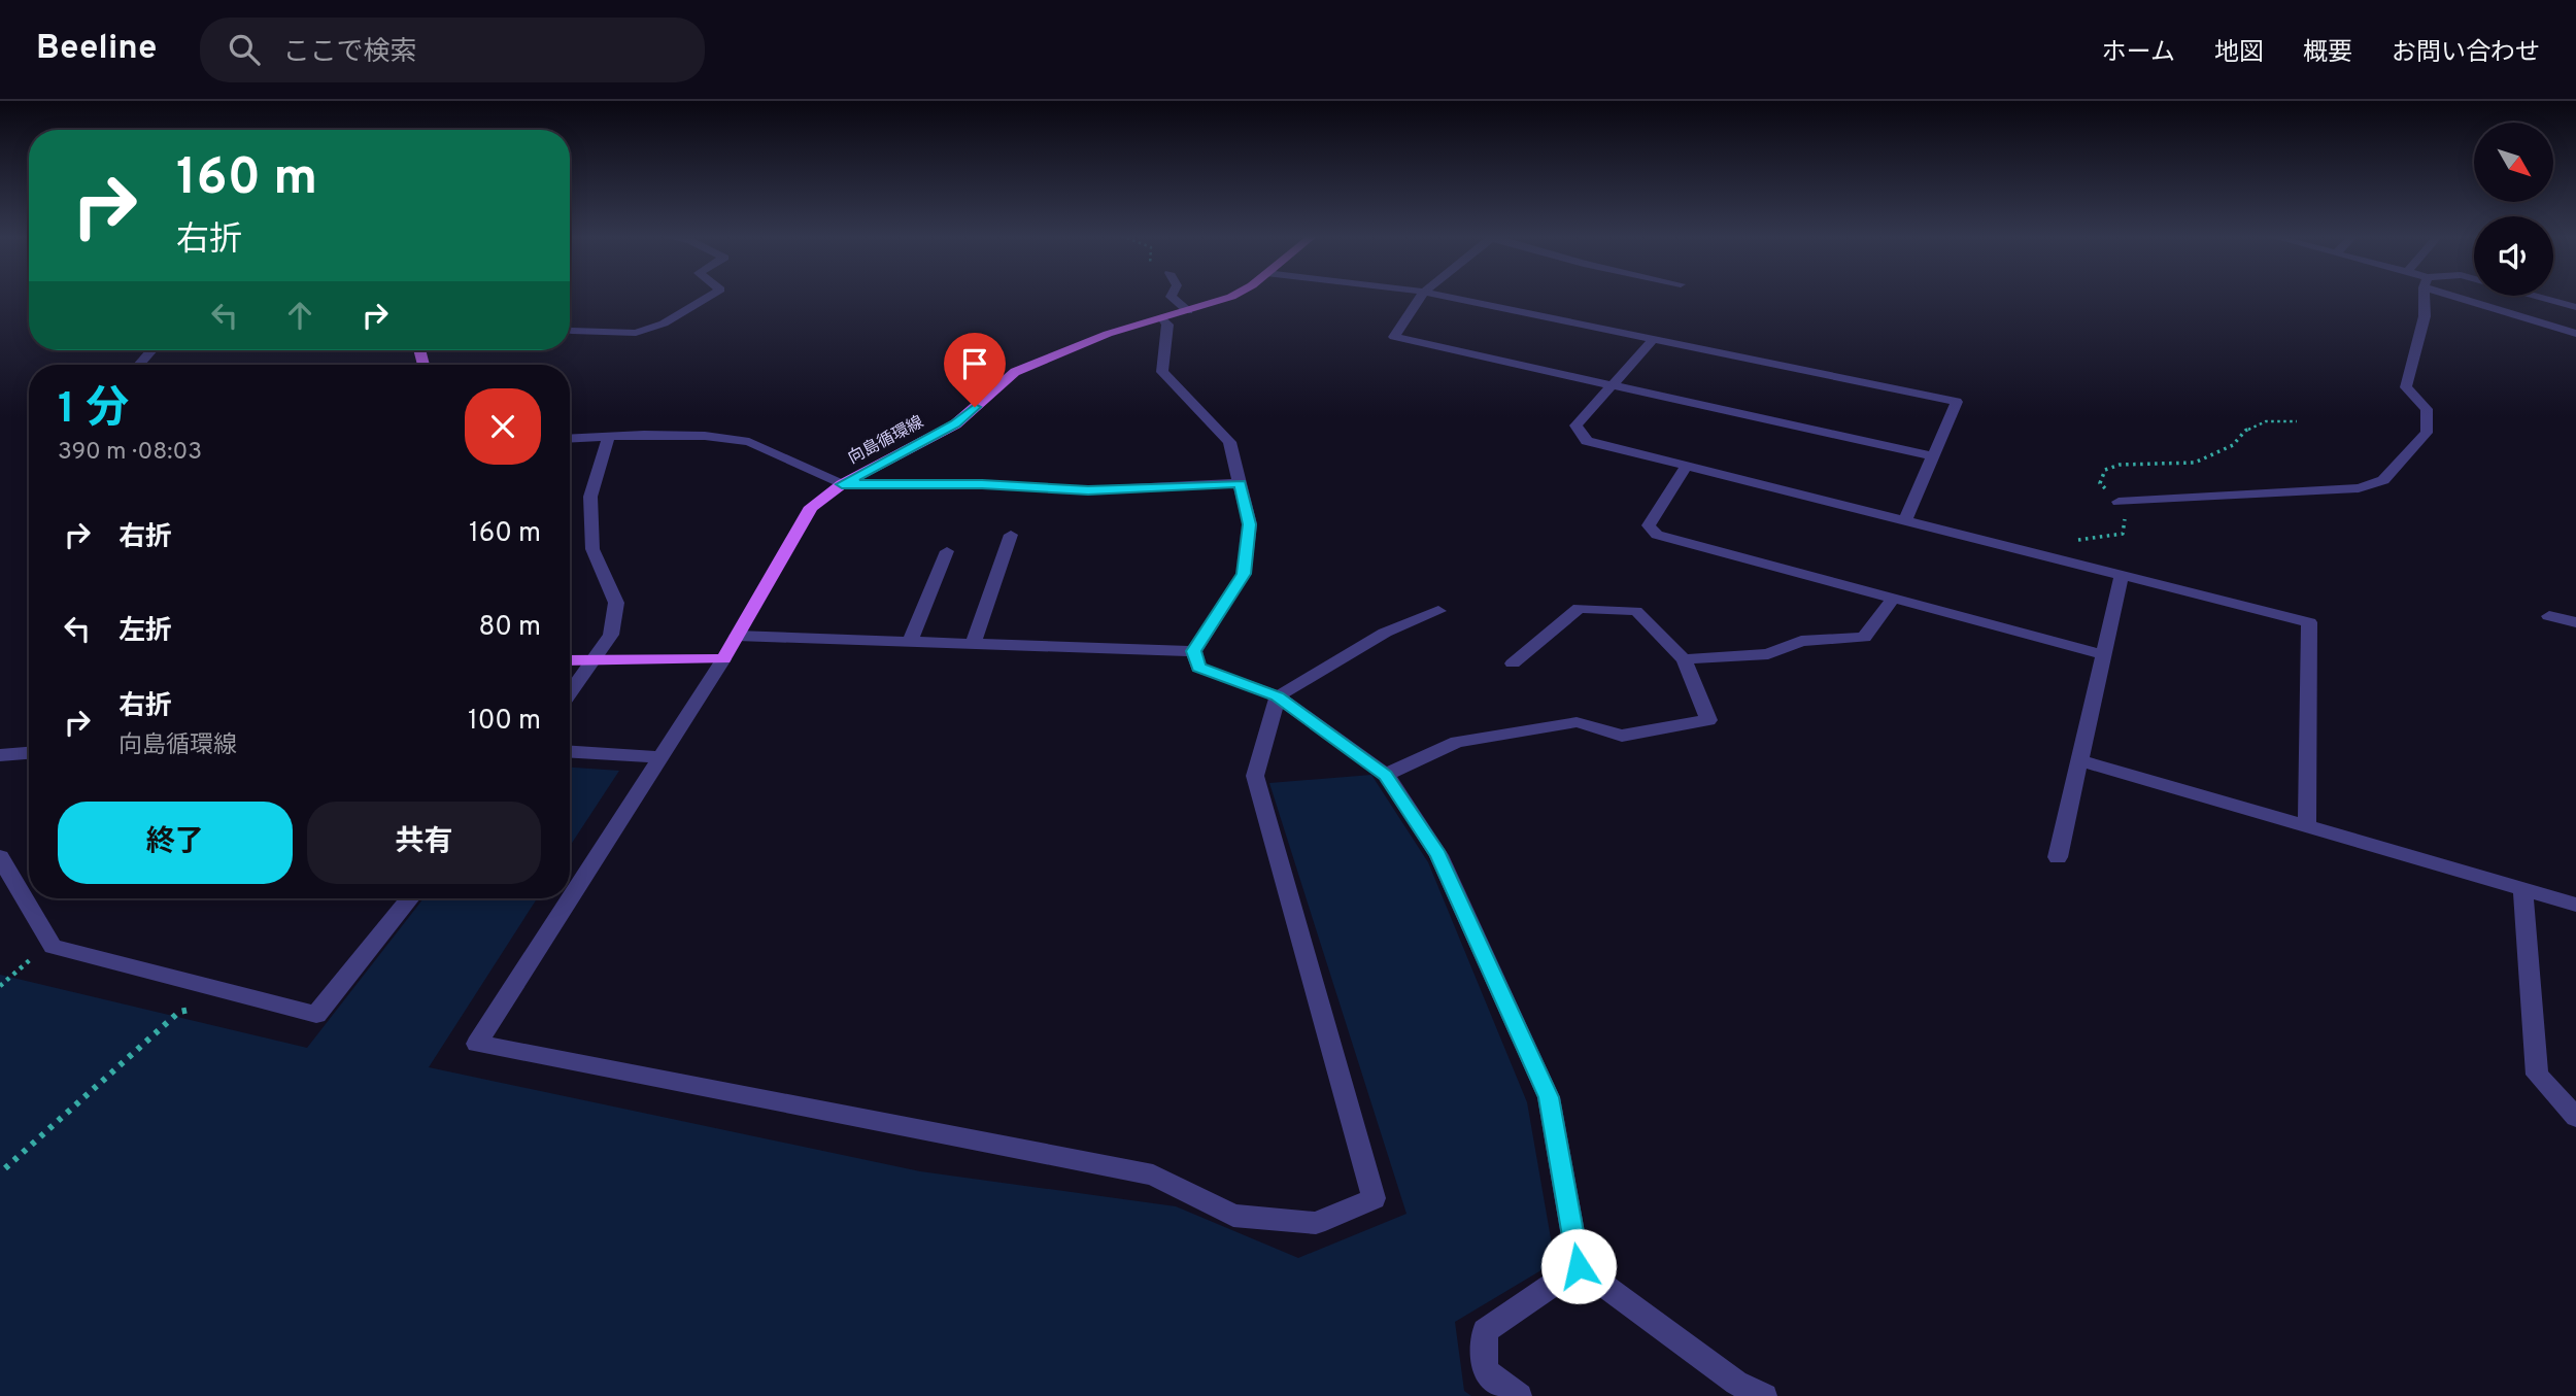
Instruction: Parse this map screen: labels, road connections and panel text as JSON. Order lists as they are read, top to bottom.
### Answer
{
  "streets": {
    "main road": ["向島循環線"]
  },
  "north": "bottom right",
  "page": {
    "header": "Beeline",
    "search": "ここで検索",
    "nav": [
      "ホーム",
      "地図",
      "概要",
      "お問い合わせ"
    ],
    "turn": ["160 m", "右折"],
    "heading": ["1 分", "390 m · 08:03"],
    "list": [
      {
        "name": "右折",
        "value": "160 m"
      },
      {
        "name": "左折",
        "value": "80 m"
      },
      {
        "name": "右折",
        "note": "向島循環線",
        "value": "100 m"
      }
    ],
    "buttons": ["終了", "共有"]
  }
}
